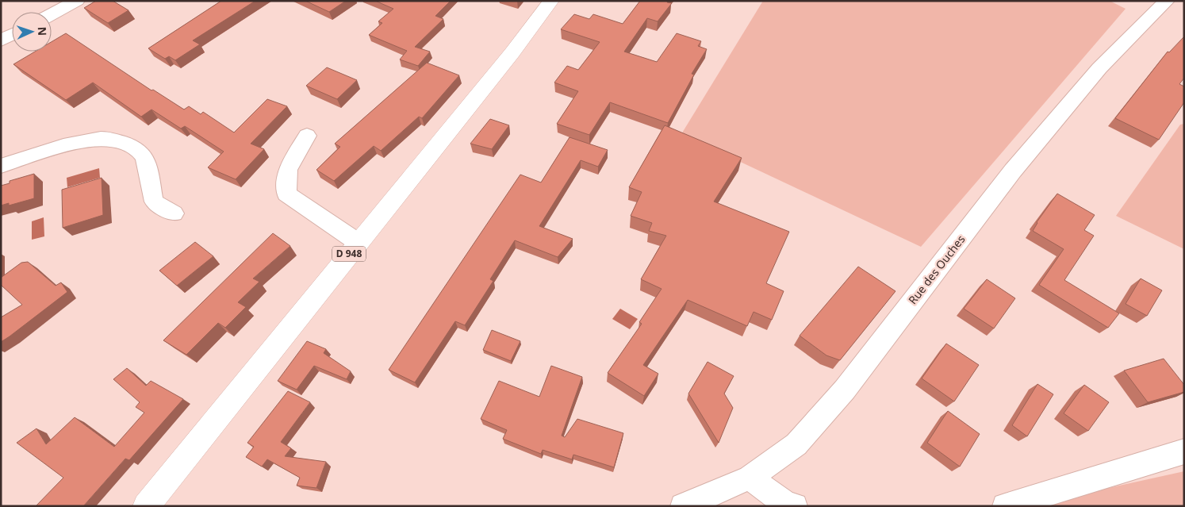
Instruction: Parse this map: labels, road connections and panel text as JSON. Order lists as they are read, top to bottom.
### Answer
{
  "streets": {
    "main road": ["D 948"],
    "street": ["Rue des Ouches"]
  },
  "north": "right"
}
